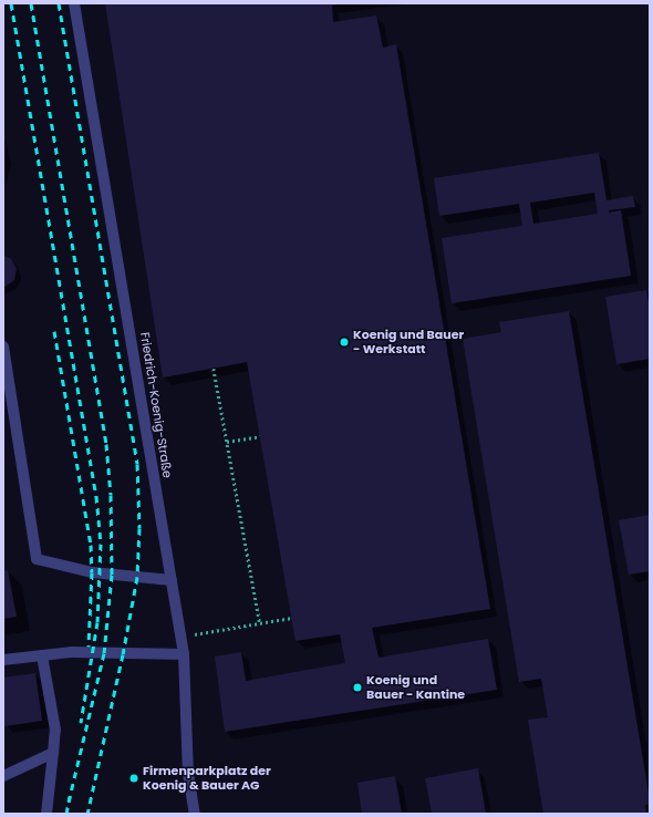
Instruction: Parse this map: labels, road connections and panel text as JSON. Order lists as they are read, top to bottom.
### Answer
{
  "streets": {
    "street": ["Friedrich-Koenig-Straße"]
  },
  "places": ["Koenig und Bauer - Werkstatt", "Koenig und Bauer - Kantine", "Firmenparkplatz der Koenig & Bauer AG"]
}
